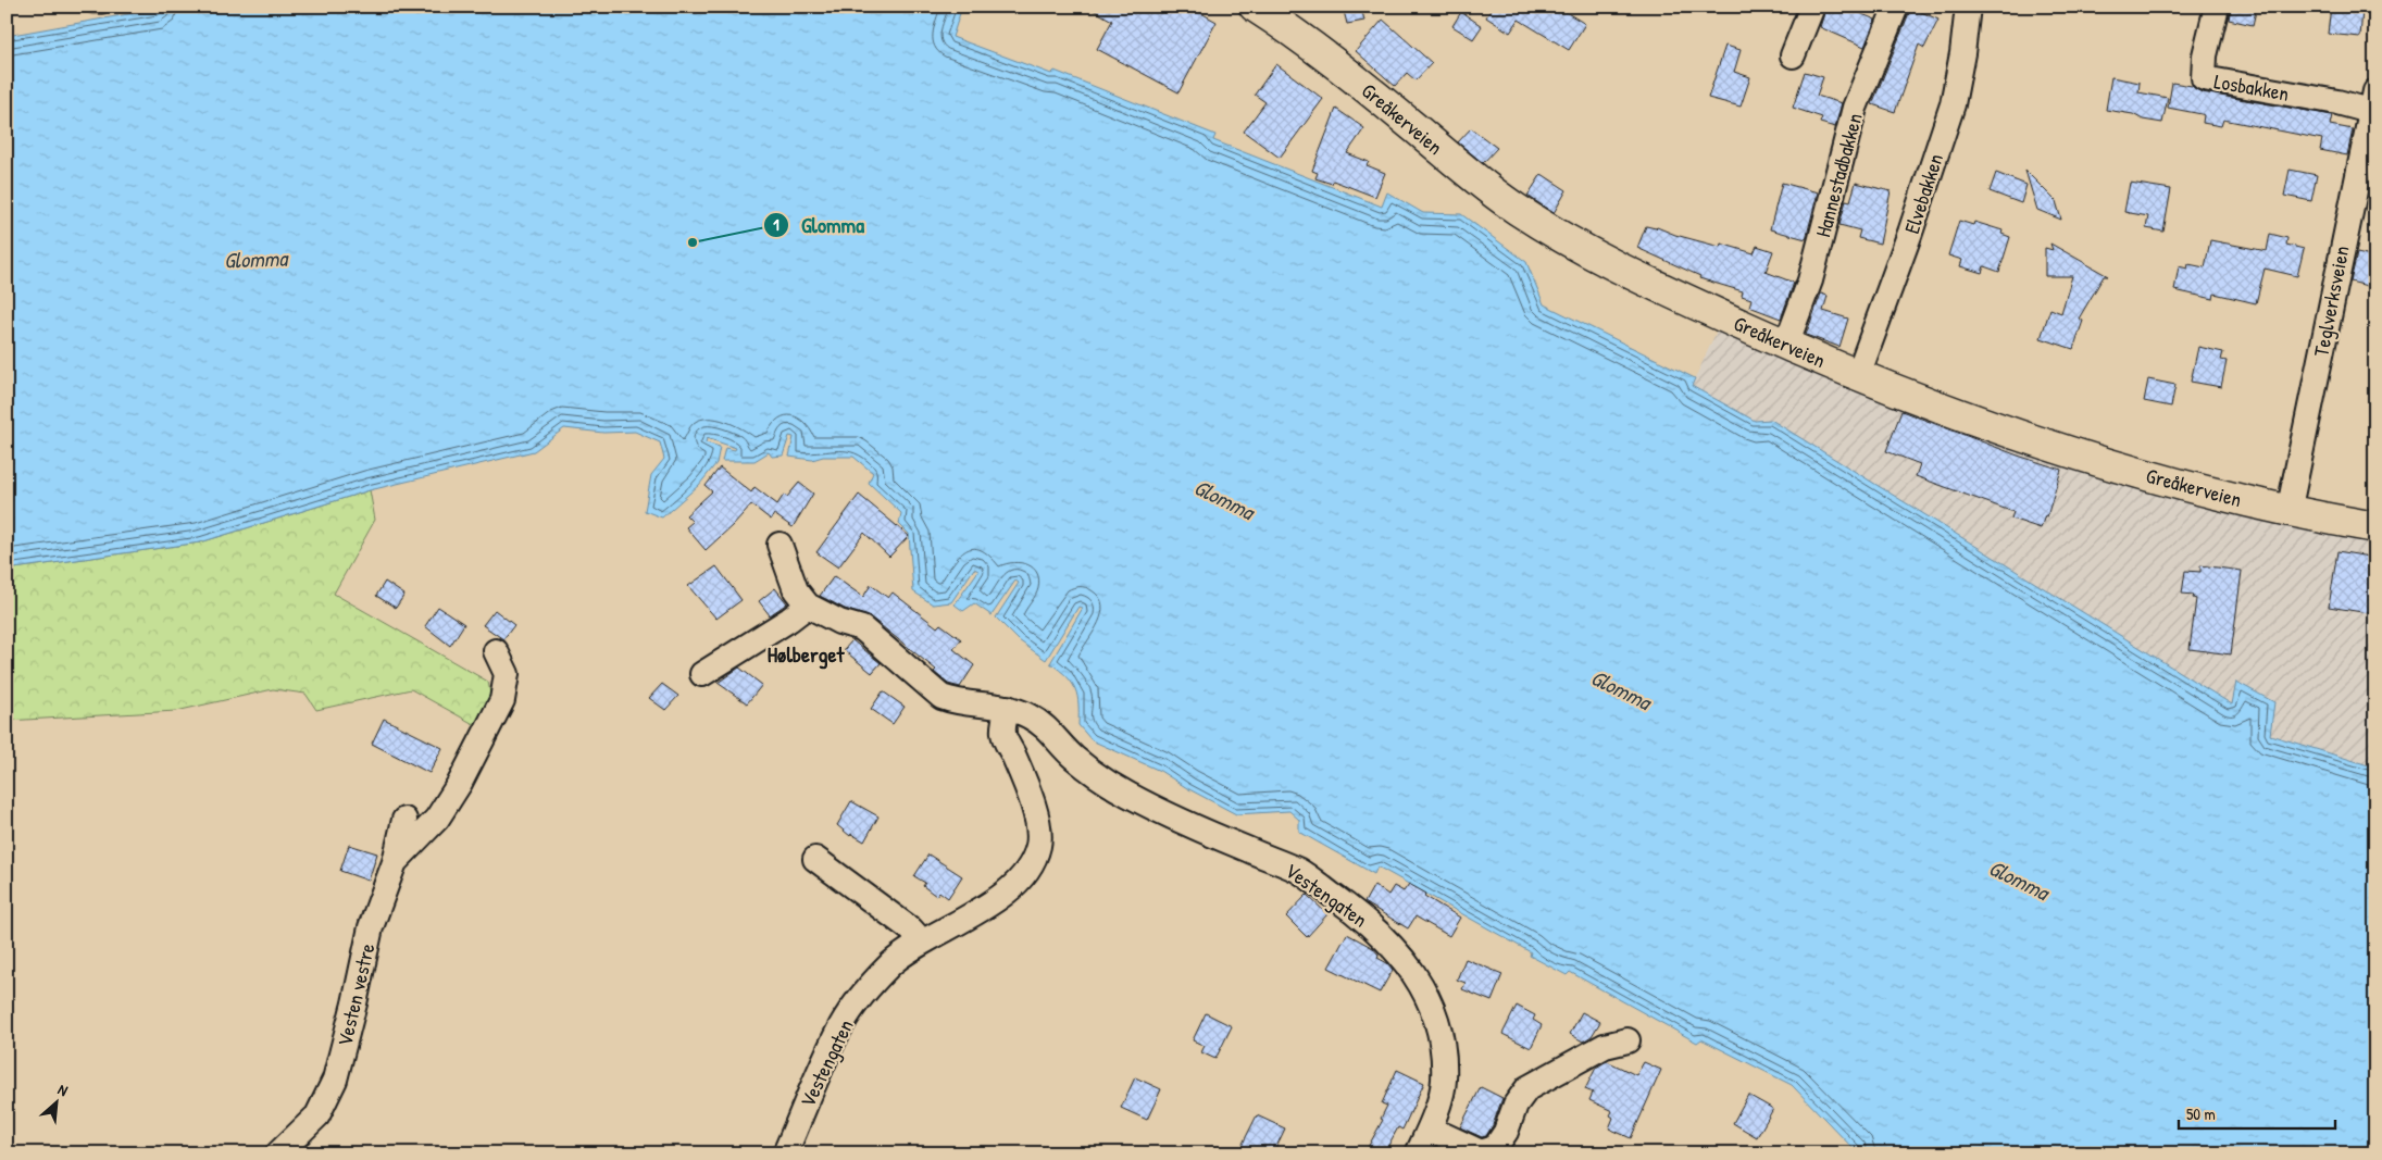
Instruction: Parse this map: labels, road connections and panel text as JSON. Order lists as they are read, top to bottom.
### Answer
{
  "streets": {
    "main road": ["Greåkerveien"],
    "street": [
      "Losbakken",
      "Hannestadbakken",
      "Elvebakken",
      "Teglverksveien",
      "Vestengaten",
      "Vesten vestre"
    ]
  },
  "crossings": [
    ["Losbakken", "Teglverksveien"],
    ["Greåkerveien", "Hannestadbakken"],
    ["Greåkerveien", "Elvebakken"],
    ["Greåkerveien", "Teglverksveien"]
  ],
  "districts": ["Hølberget"],
  "water": ["Glomma"],
  "places": ["Glomma"],
  "scale_bar": "50 m",
  "north": "top right"
}
